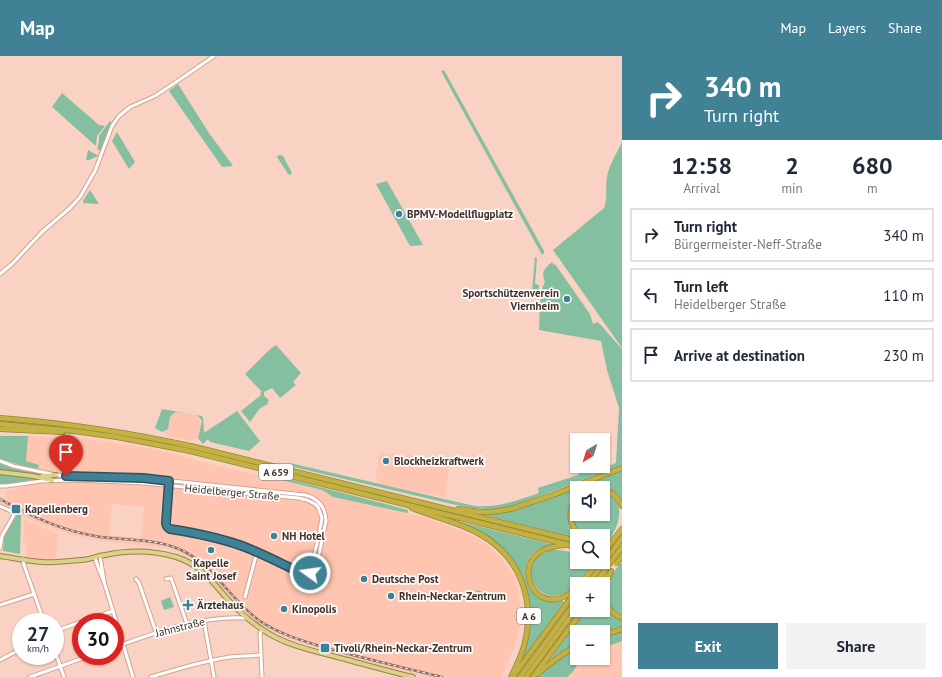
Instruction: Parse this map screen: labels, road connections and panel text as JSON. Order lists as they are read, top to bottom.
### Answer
{
  "streets": {
    "highway": ["A 659", "A 6"],
    "street": ["Heidelberger Straße", "Jahnstraße"]
  },
  "crossings": [
    ["A 659", "A 6"]
  ],
  "places": {
    "other": [
      "BPMV-Modellflugplatz",
      "Sportschützenverein Viernheim",
      "Blockheizkraftwerk",
      "NH Hotel",
      "Kapelle Saint Josef",
      "Deutsche Post",
      "Rhein-Neckar-Zentrum",
      "Kinopolis"
    ],
    "transit": ["Kapellenberg", "Tivoli/Rhein-Neckar-Zentrum"],
    "health": ["Ärztehaus"]
  },
  "north": "bottom left",
  "page": {
    "header": "Map",
    "nav": ["Map", "Layers", "Share"],
    "turn": ["340 m", "Turn right"],
    "eta": [
      "12:58",
      "Arrival",
      "2",
      "min",
      "680",
      "m"
    ],
    "list": [
      {
        "name": "Turn right",
        "note": "Bürgermeister-Neff-Straße",
        "value": "340 m"
      },
      {
        "name": "Turn left",
        "note": "Heidelberger Straße",
        "value": "110 m"
      },
      {
        "name": "Arrive at destination",
        "value": "230 m"
      }
    ],
    "map_buttons": ["+", "−"],
    "speed": "27 km/h",
    "limit": "30",
    "buttons": ["Exit", "Share"]
  }
}
